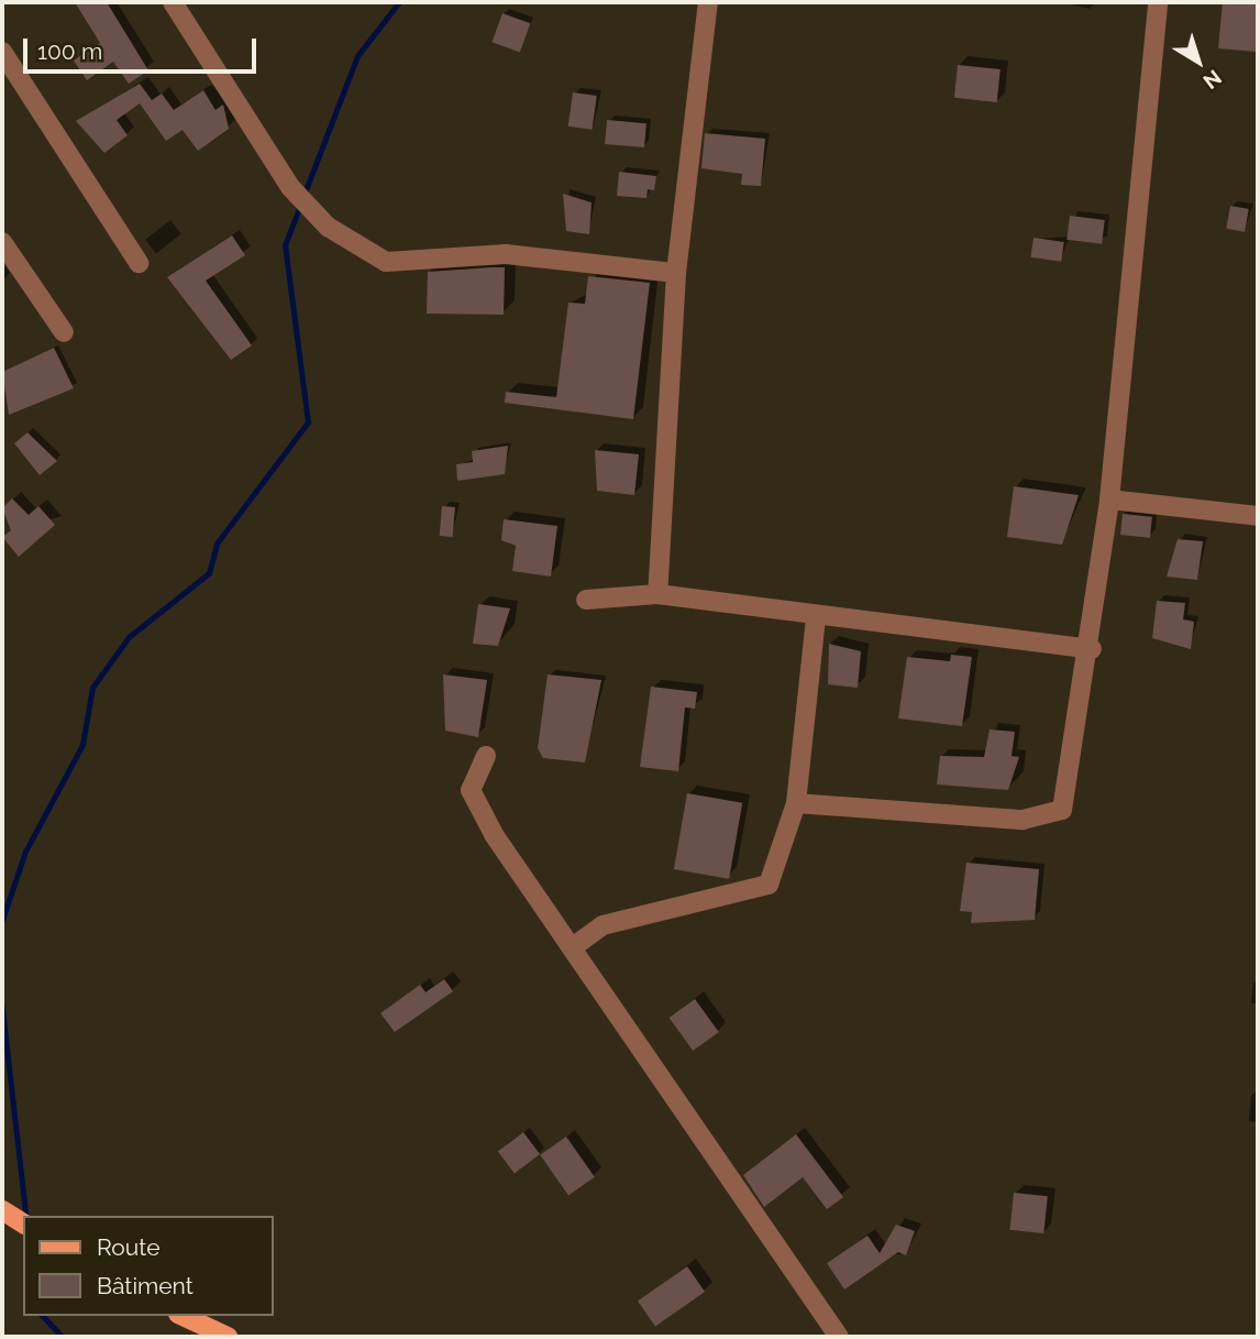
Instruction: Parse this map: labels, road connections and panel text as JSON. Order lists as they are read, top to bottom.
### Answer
{
  "legend": ["Route", "Bâtiment"],
  "scale_bar": "100 m",
  "north": "bottom right"
}
